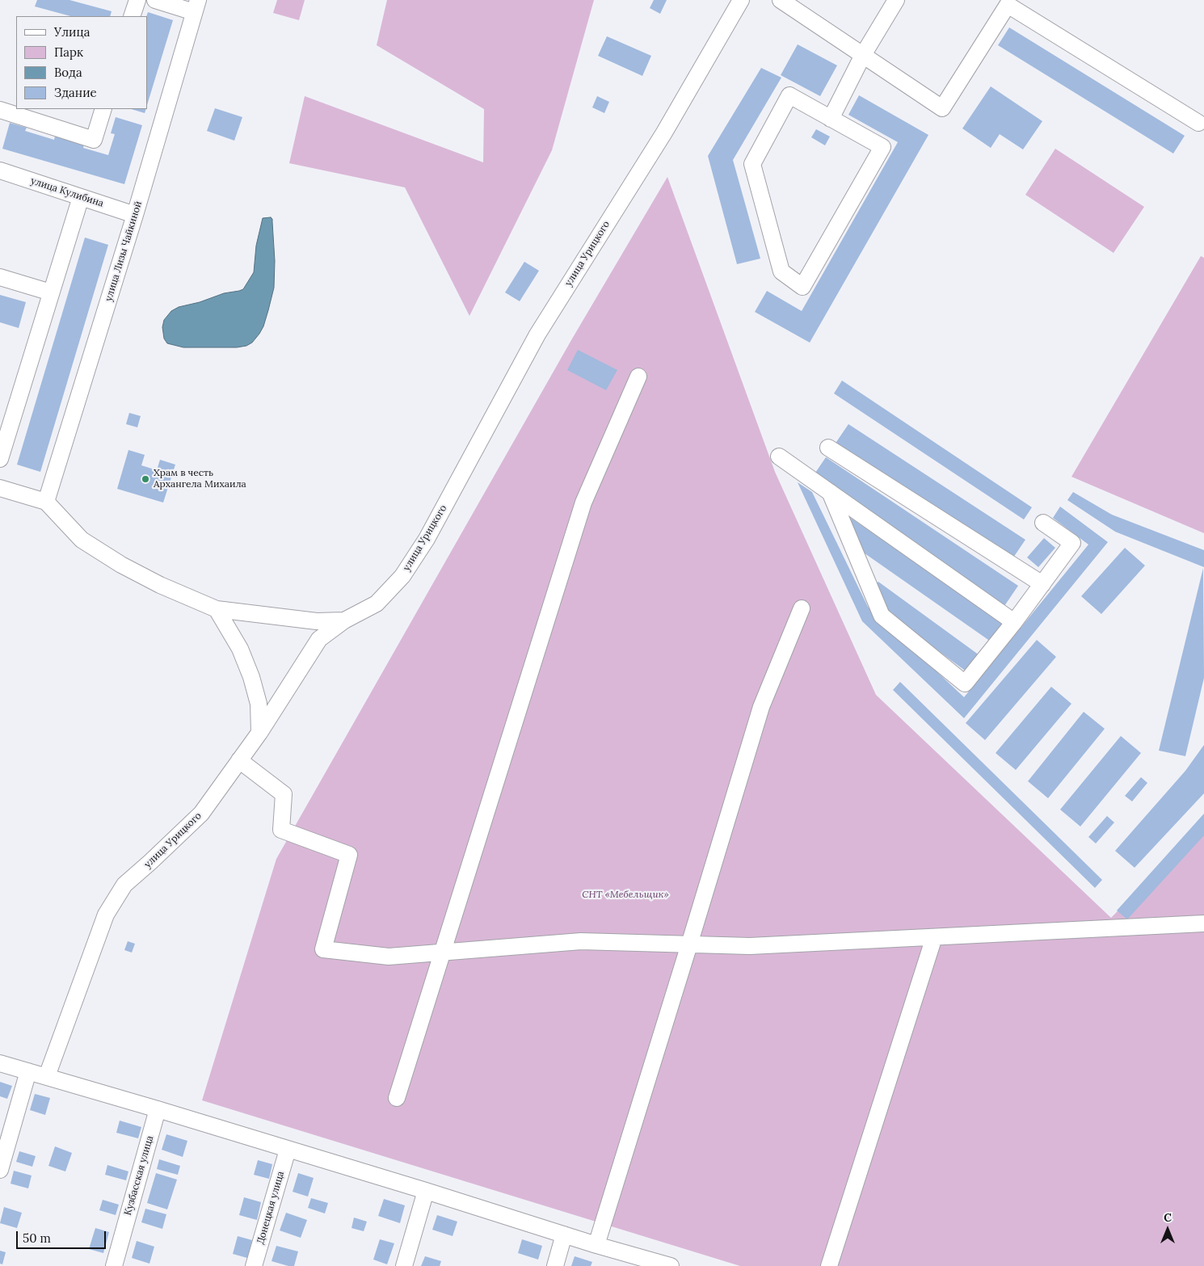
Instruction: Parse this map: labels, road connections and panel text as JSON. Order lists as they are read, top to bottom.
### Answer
{
  "streets": {
    "street": [
      "улица Кулибина",
      "улица Лизы Чайкиной",
      "улица Урицкого",
      "Кузбасская улица",
      "Донецкая улица"
    ]
  },
  "crossings": [
    ["улица Кулибина", "улица Лизы Чайкиной"]
  ],
  "parks": ["СНТ «Мебельщик»"],
  "places": ["Храм в честь Архангела Михаила"],
  "legend": [
    "Улица",
    "Парк",
    "Вода",
    "Здание"
  ],
  "scale_bar": "50 m",
  "north": "top"
}
